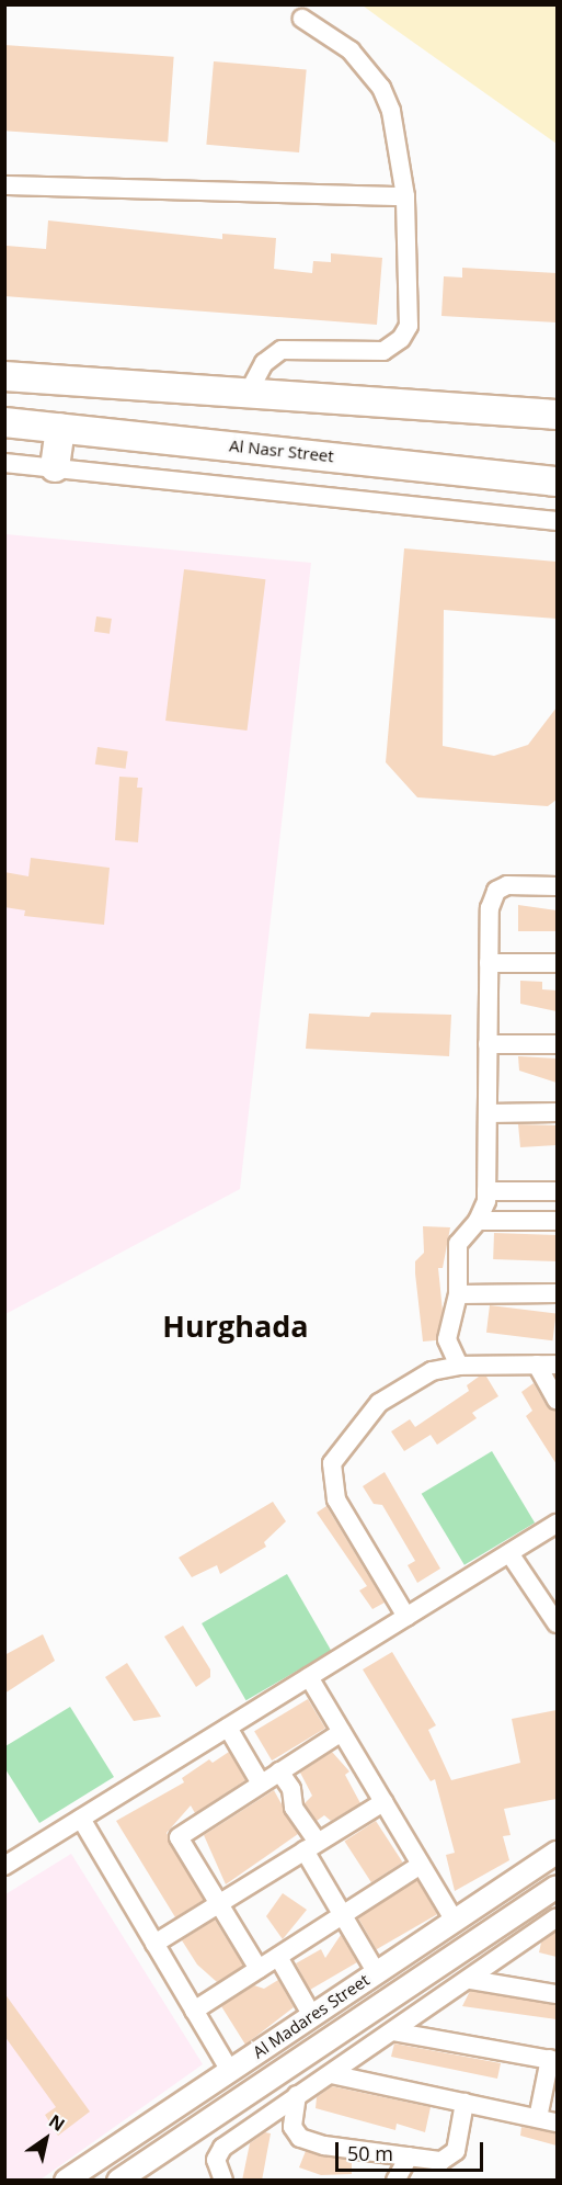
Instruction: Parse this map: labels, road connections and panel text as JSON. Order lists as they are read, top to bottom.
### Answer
{
  "streets": {
    "main road": ["Al Nasr Street"],
    "street": ["Al Madares Street"]
  },
  "districts": ["Hurghada"],
  "scale_bar": "50 m",
  "north": "top right"
}
